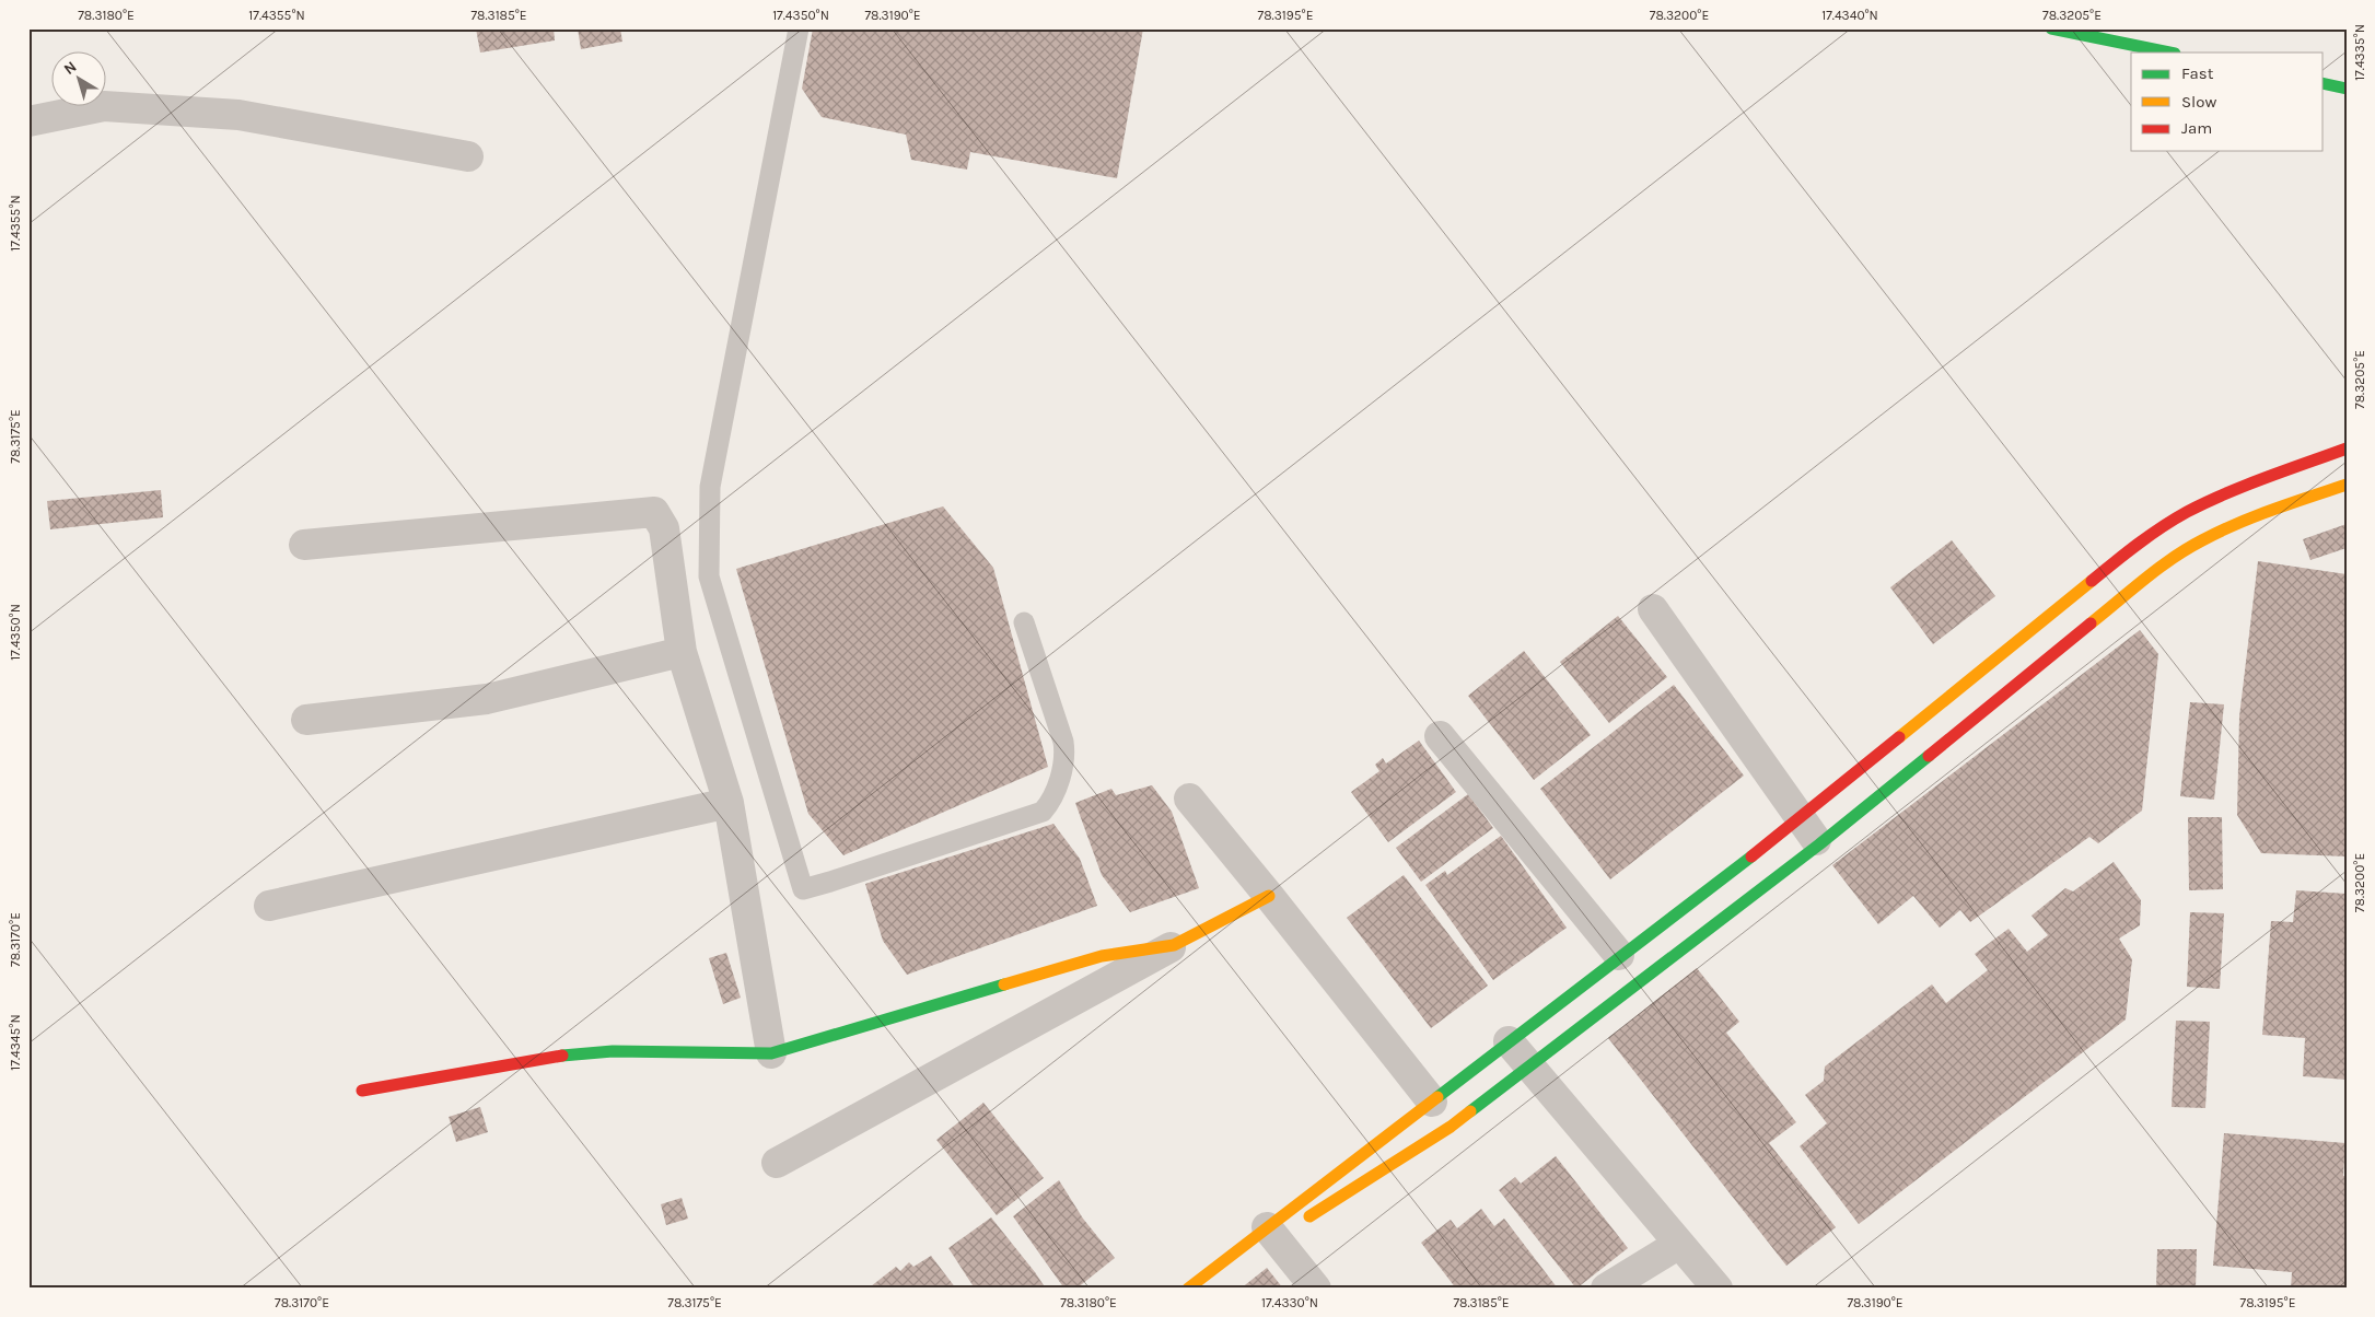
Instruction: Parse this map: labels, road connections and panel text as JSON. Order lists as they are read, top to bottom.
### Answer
{
  "legend": ["Fast", "Slow", "Jam"],
  "north": "top left",
  "coordinates": [
    "78.3180°E",
    "17.4355°N",
    "78.3185°E",
    "17.4350°N",
    "78.3190°E",
    "78.3195°E",
    "78.3200°E",
    "17.4340°N",
    "78.3205°E",
    "17.4335°N",
    "78.3175°E",
    "78.3170°E",
    "17.4345°N",
    "17.4330°N"
  ]
}
